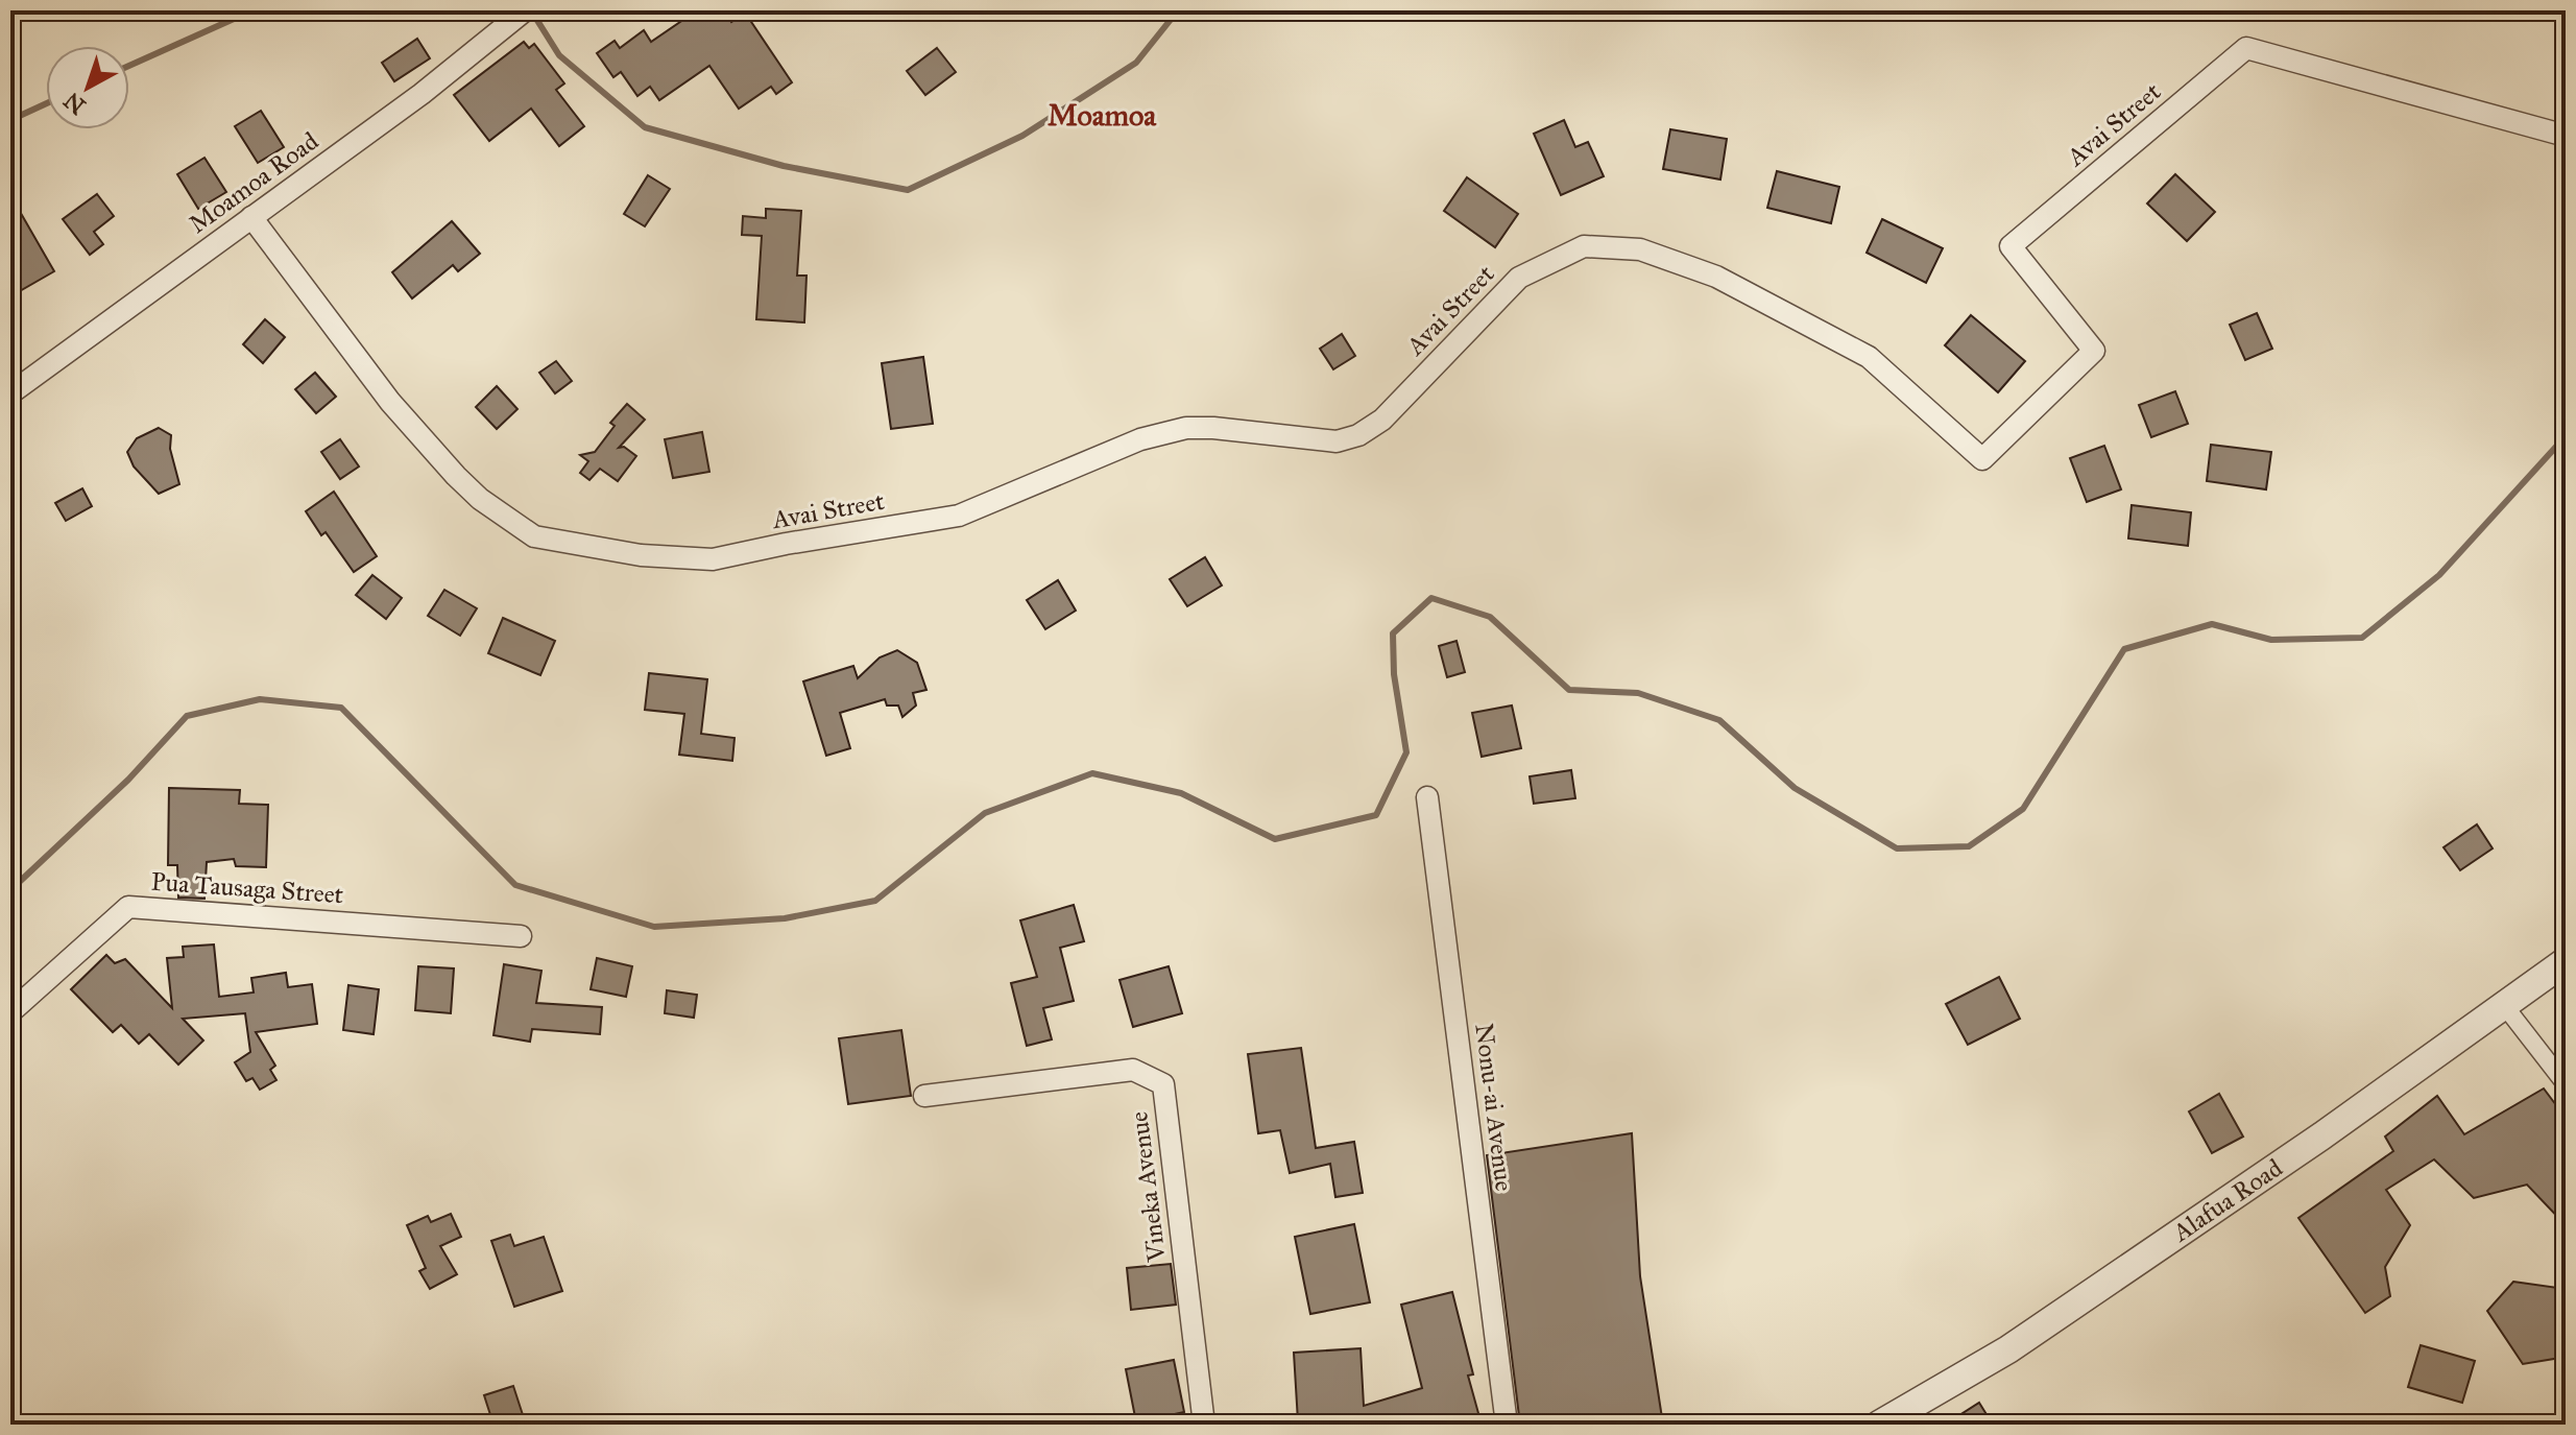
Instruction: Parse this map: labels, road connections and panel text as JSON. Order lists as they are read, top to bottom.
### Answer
{
  "streets": {
    "street": [
      "Avai Street",
      "Moamoa Road",
      "Pua Tausaga Street",
      "Nonu-ai Avenue",
      "Vineka Avenue",
      "Alafua Road"
    ]
  },
  "crossings": [
    ["Avai Street", "Moamoa Road"]
  ],
  "districts": ["Moamoa"],
  "north": "bottom left"
}
